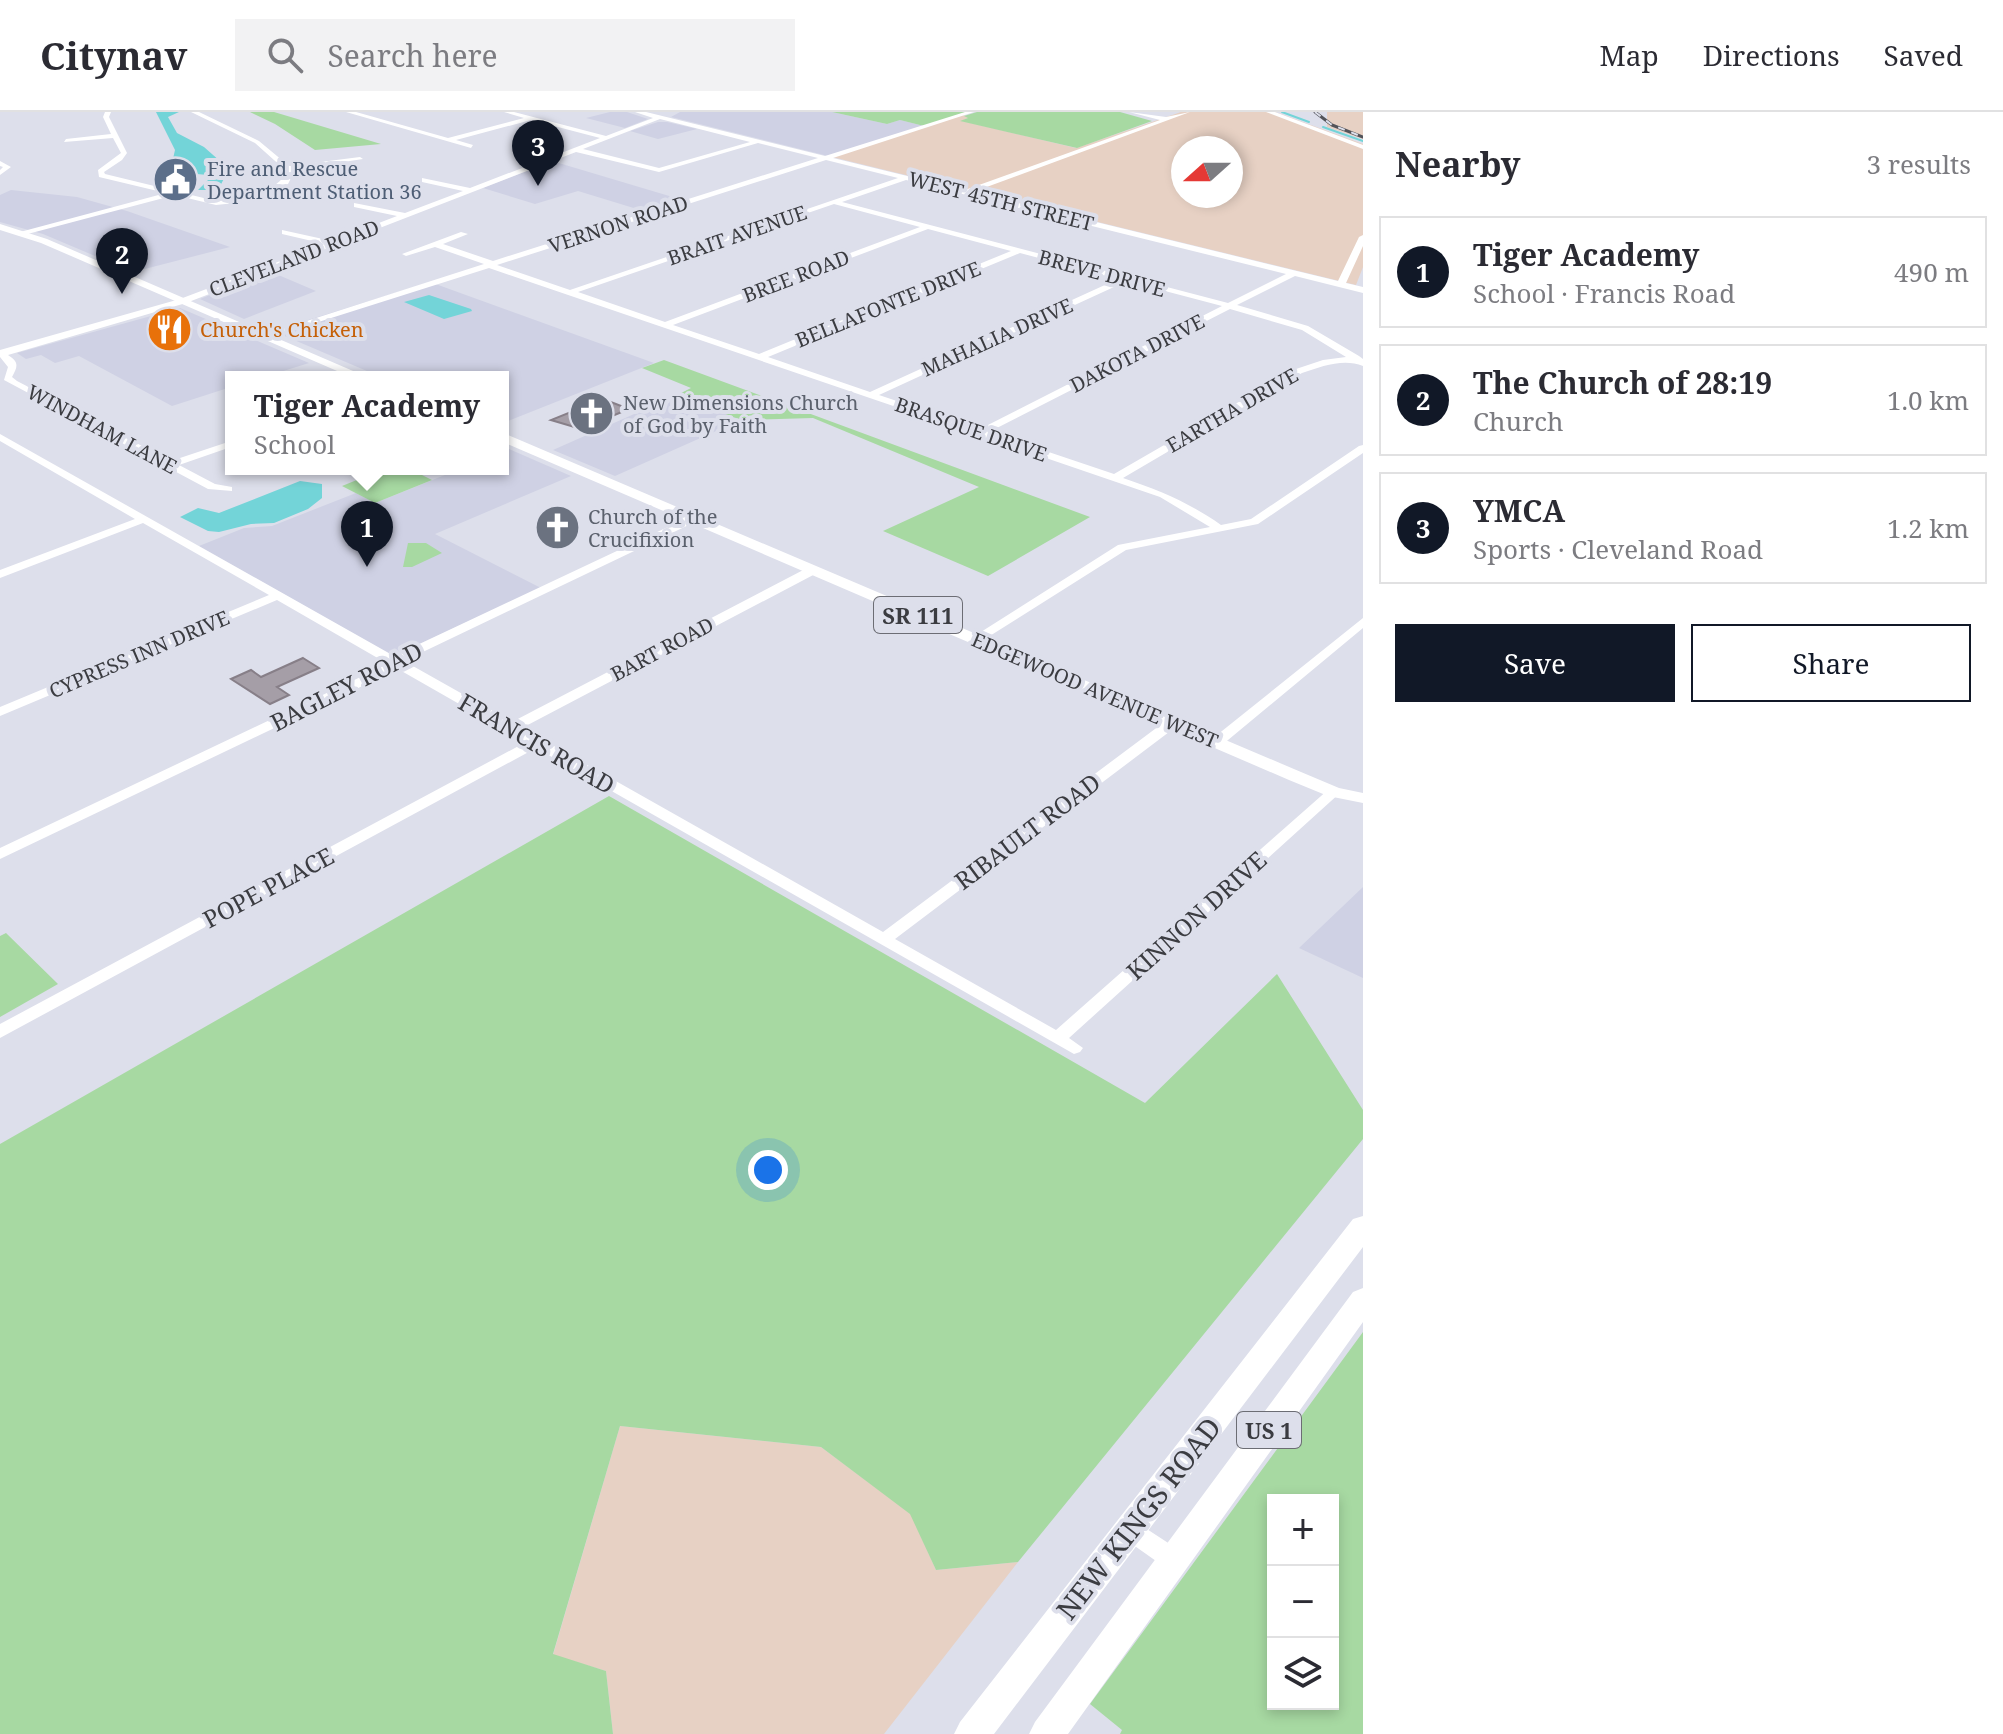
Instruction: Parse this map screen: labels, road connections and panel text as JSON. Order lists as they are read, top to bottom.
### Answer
{
  "streets": {
    "highway": ["US 1", "NEW KINGS ROAD"],
    "main road": ["SR 111", "EDGEWOOD AVENUE WEST"],
    "street": [
      "WEST 45TH STREET",
      "VERNON ROAD",
      "BRAIT AVENUE",
      "CLEVELAND ROAD",
      "BREVE DRIVE",
      "BREE ROAD",
      "BELLAFONTE DRIVE",
      "MAHALIA DRIVE",
      "DAKOTA DRIVE",
      "EARTHA DRIVE",
      "WINDHAM LANE",
      "BRASQUE DRIVE",
      "BART ROAD",
      "CYPRESS INN DRIVE",
      "BAGLEY ROAD",
      "FRANCIS ROAD",
      "RIBAULT ROAD",
      "POPE PLACE",
      "KINNON DRIVE"
    ]
  },
  "crossings": [
    ["WEST 45TH STREET", "VERNON ROAD"],
    ["WEST 45TH STREET", "BRAIT AVENUE"],
    ["WEST 45TH STREET", "CLEVELAND ROAD"],
    ["WEST 45TH STREET", "DAKOTA DRIVE"],
    ["VERNON ROAD", "BRASQUE DRIVE"],
    ["BRAIT AVENUE", "BREVE DRIVE"],
    ["BRAIT AVENUE", "BRASQUE DRIVE"],
    ["CLEVELAND ROAD", "WINDHAM LANE"],
    ["BREVE DRIVE", "BREE ROAD"],
    ["BREVE DRIVE", "BELLAFONTE DRIVE"],
    ["BREVE DRIVE", "MAHALIA DRIVE"],
    ["BREVE DRIVE", "DAKOTA DRIVE"],
    ["BREVE DRIVE", "EARTHA DRIVE"],
    ["BREE ROAD", "BRASQUE DRIVE"],
    ["BELLAFONTE DRIVE", "BRASQUE DRIVE"],
    ["MAHALIA DRIVE", "BRASQUE DRIVE"],
    ["DAKOTA DRIVE", "BRASQUE DRIVE"],
    ["EARTHA DRIVE", "BRASQUE DRIVE"],
    ["BART ROAD", "EDGEWOOD AVENUE WEST"],
    ["BART ROAD", "FRANCIS ROAD"],
    ["CYPRESS INN DRIVE", "FRANCIS ROAD"],
    ["BAGLEY ROAD", "EDGEWOOD AVENUE WEST"],
    ["BAGLEY ROAD", "FRANCIS ROAD"],
    ["EDGEWOOD AVENUE WEST", "RIBAULT ROAD"],
    ["EDGEWOOD AVENUE WEST", "KINNON DRIVE"],
    ["FRANCIS ROAD", "RIBAULT ROAD"],
    ["FRANCIS ROAD", "POPE PLACE"],
    ["FRANCIS ROAD", "KINNON DRIVE"]
  ],
  "places": {
    "public building": ["Fire and Rescue Department Station 36"],
    "restaurant": ["Church's Chicken"],
    "church": ["New Dimensions Church of God by Faith", "Church of the Crucifixion"]
  },
  "north": "left",
  "page": {
    "header": "Citynav",
    "search": "Search here",
    "nav": ["Map", "Directions", "Saved"],
    "heading": ["Nearby", "3 results"],
    "pins": ["3", "2", "1"],
    "list": [
      {
        "mark": "1",
        "name": "Tiger Academy",
        "note": "School · Francis Road",
        "value": "490 m"
      },
      {
        "mark": "2",
        "name": "The Church of 28:19",
        "note": "Church",
        "value": "1.0 km"
      },
      {
        "mark": "3",
        "name": "YMCA",
        "note": "Sports · Cleveland Road",
        "value": "1.2 km"
      }
    ],
    "popup": ["Tiger Academy", "School"],
    "buttons": ["Save", "Share"],
    "map_buttons": ["+", "−"]
  }
}
